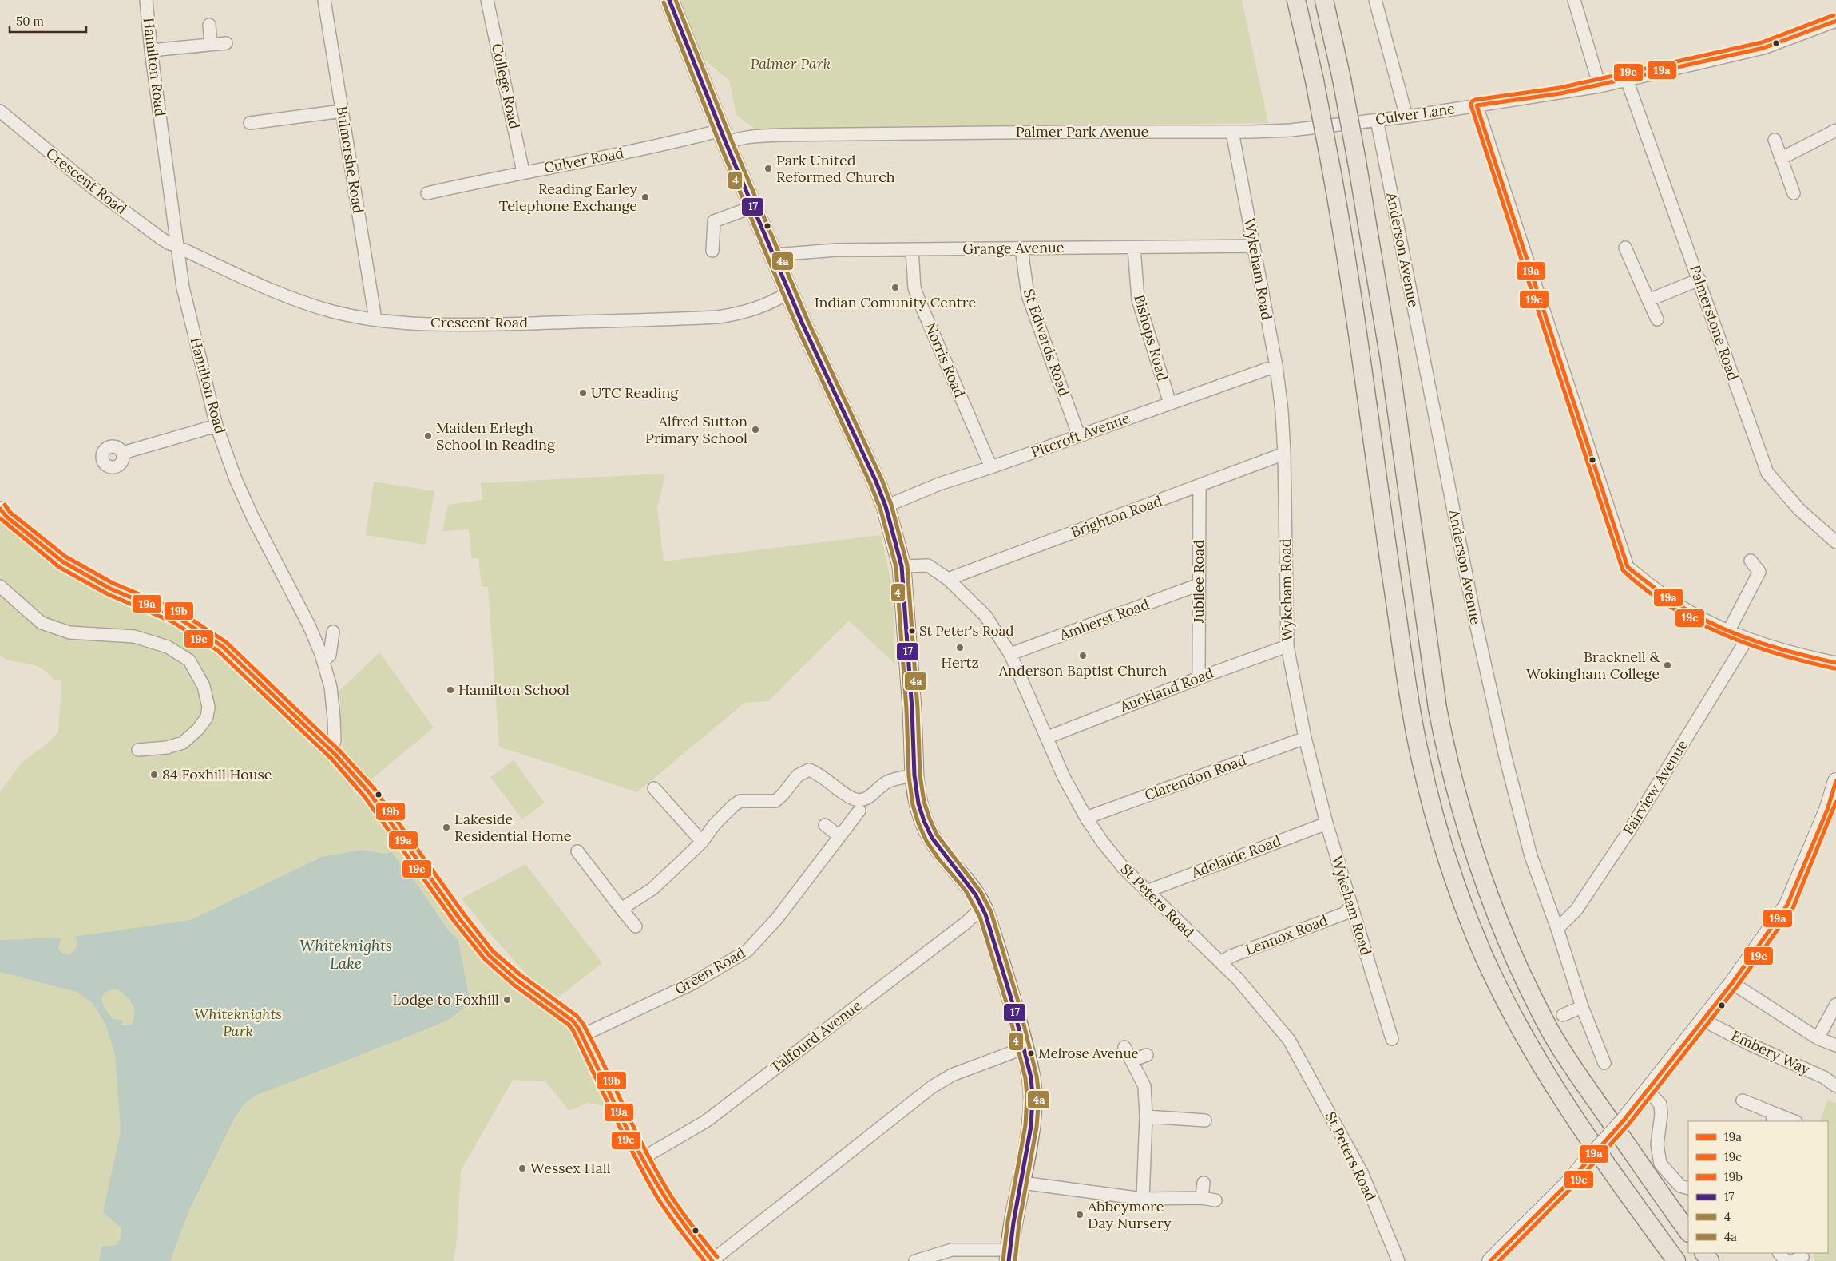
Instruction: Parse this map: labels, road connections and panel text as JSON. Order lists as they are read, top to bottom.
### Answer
{
  "streets": {
    "street": [
      "Hamilton Road",
      "College Road",
      "Culver Lane",
      "Palmer Park Avenue",
      "Bulmershe Road",
      "Culver Road",
      "Crescent Road",
      "Grange Avenue",
      "Anderson Avenue",
      "Wykeham Road",
      "Palmerstone Road",
      "Bishops Road",
      "St Edwards Road",
      "Norris Road",
      "Pitcroft Avenue",
      "Brighton Road",
      "Jubilee Road",
      "Amherst Road",
      "Auckland Road",
      "Clarendon Road",
      "Fairview Avenue",
      "Adelaide Road",
      "St Peters Road",
      "Lennox Road",
      "Green Road",
      "Talfourd Avenue",
      "Embery Way"
    ]
  },
  "crossings": [
    ["Hamilton Road", "Crescent Road"],
    ["College Road", "Culver Road"],
    ["Culver Lane", "Palmer Park Avenue"],
    ["Culver Lane", "Anderson Avenue"],
    ["Culver Lane", "Wykeham Road"],
    ["Culver Lane", "Palmerstone Road"],
    ["Palmer Park Avenue", "Culver Road"],
    ["Palmer Park Avenue", "Wykeham Road"],
    ["Bulmershe Road", "Crescent Road"],
    ["Grange Avenue", "Wykeham Road"],
    ["Grange Avenue", "Bishops Road"],
    ["Grange Avenue", "St Edwards Road"],
    ["Grange Avenue", "Norris Road"],
    ["Anderson Avenue", "Fairview Avenue"],
    ["Wykeham Road", "Pitcroft Avenue"],
    ["Wykeham Road", "Brighton Road"],
    ["Wykeham Road", "Auckland Road"],
    ["Wykeham Road", "Clarendon Road"],
    ["Wykeham Road", "Adelaide Road"],
    ["Wykeham Road", "Lennox Road"],
    ["Bishops Road", "Pitcroft Avenue"],
    ["St Edwards Road", "Pitcroft Avenue"],
    ["Norris Road", "Pitcroft Avenue"],
    ["Brighton Road", "Jubilee Road"],
    ["Brighton Road", "St Peters Road"],
    ["Jubilee Road", "Amherst Road"],
    ["Jubilee Road", "Auckland Road"],
    ["Amherst Road", "St Peters Road"],
    ["Auckland Road", "St Peters Road"],
    ["Clarendon Road", "St Peters Road"],
    ["Adelaide Road", "St Peters Road"],
    ["St Peters Road", "Lennox Road"]
  ],
  "water": ["Whiteknights Lake"],
  "parks": ["Palmer Park", "Whiteknights Park"],
  "places": [
    "Park United Reformed Church",
    "Reading Earley Telephone Exchange",
    "Indian Comunity Centre",
    "UTC Reading",
    "Alfred Sutton Primary School",
    "Maiden Erlegh School in Reading",
    "St Peter's Road",
    "Hertz",
    "Anderson Baptist Church",
    "Bracknell & Wokingham College",
    "Hamilton School",
    "84 Foxhill House",
    "Lakeside Residential Home",
    "Lodge to Foxhill",
    "Melrose Avenue",
    "Wessex Hall",
    "Abbeymore Day Nursery"
  ],
  "lines": [
    "transit line 17",
    "transit line 4a",
    "transit line 4",
    "transit line 19c",
    "transit line 19a",
    "transit line 19b"
  ],
  "legend": [
    "19a",
    "19c",
    "19b",
    "17",
    "4",
    "4a"
  ],
  "scale_bar": "50 m"
}
